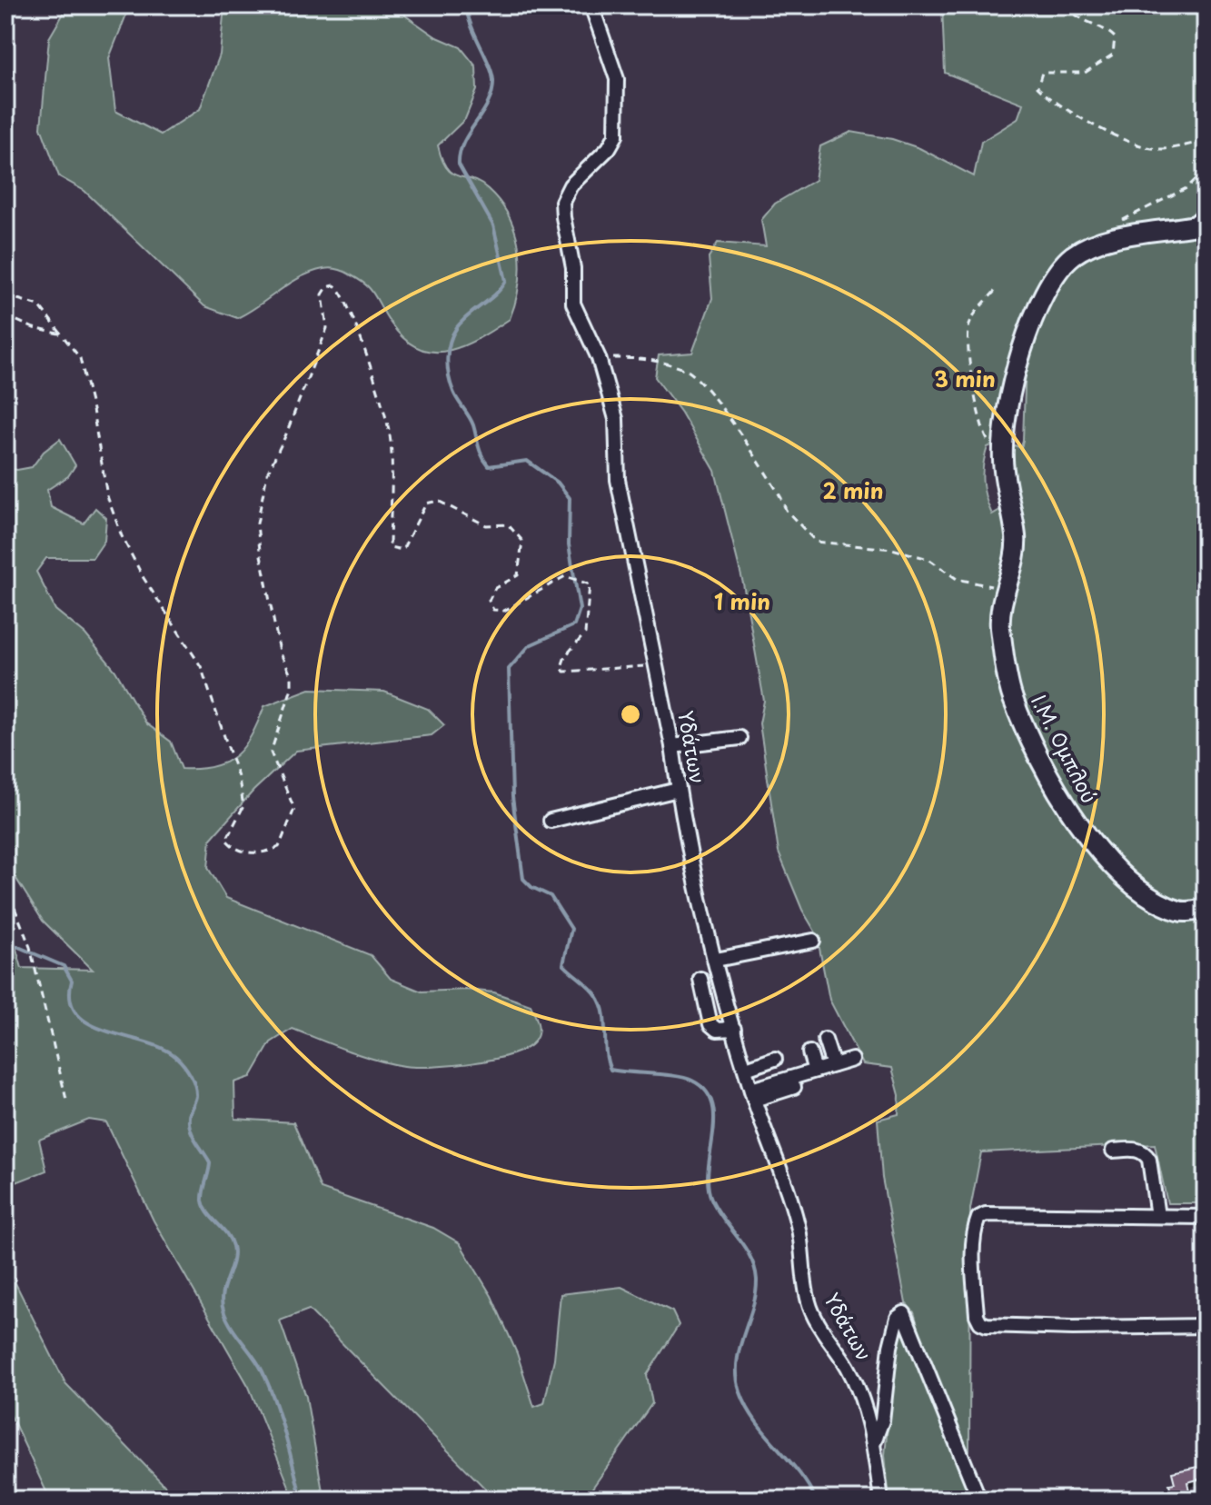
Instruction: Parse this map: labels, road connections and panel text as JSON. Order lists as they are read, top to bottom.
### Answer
{
  "streets": {
    "street": ["Υδάτων", "Ι.Μ. Ομπλού"]
  },
  "rings": ["3 min", "2 min", "1 min"]
}
